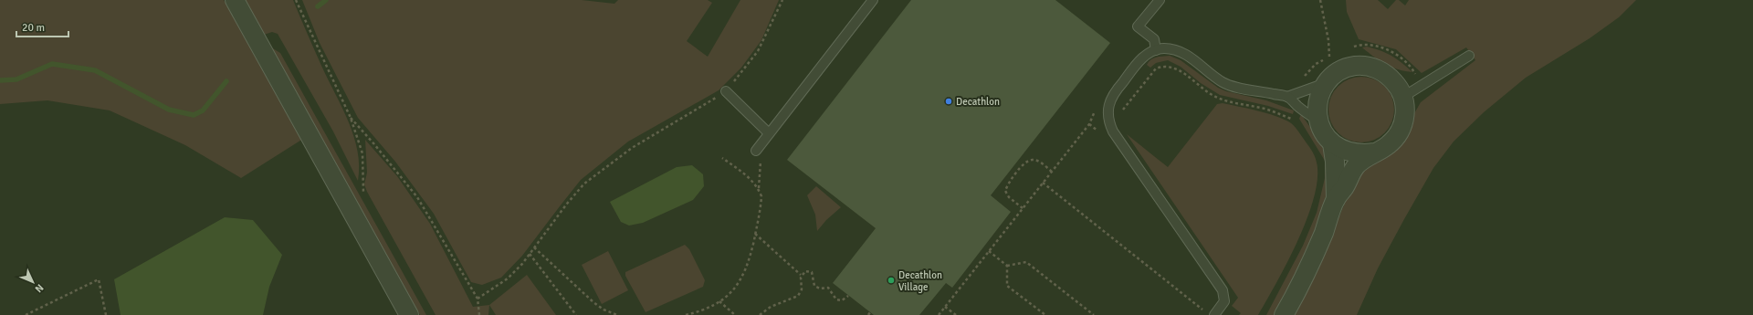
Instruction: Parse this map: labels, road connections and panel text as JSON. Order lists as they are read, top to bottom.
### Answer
{
  "places": ["Decathlon", "Decathlon Village"],
  "scale_bar": "20 m",
  "north": "bottom right"
}
